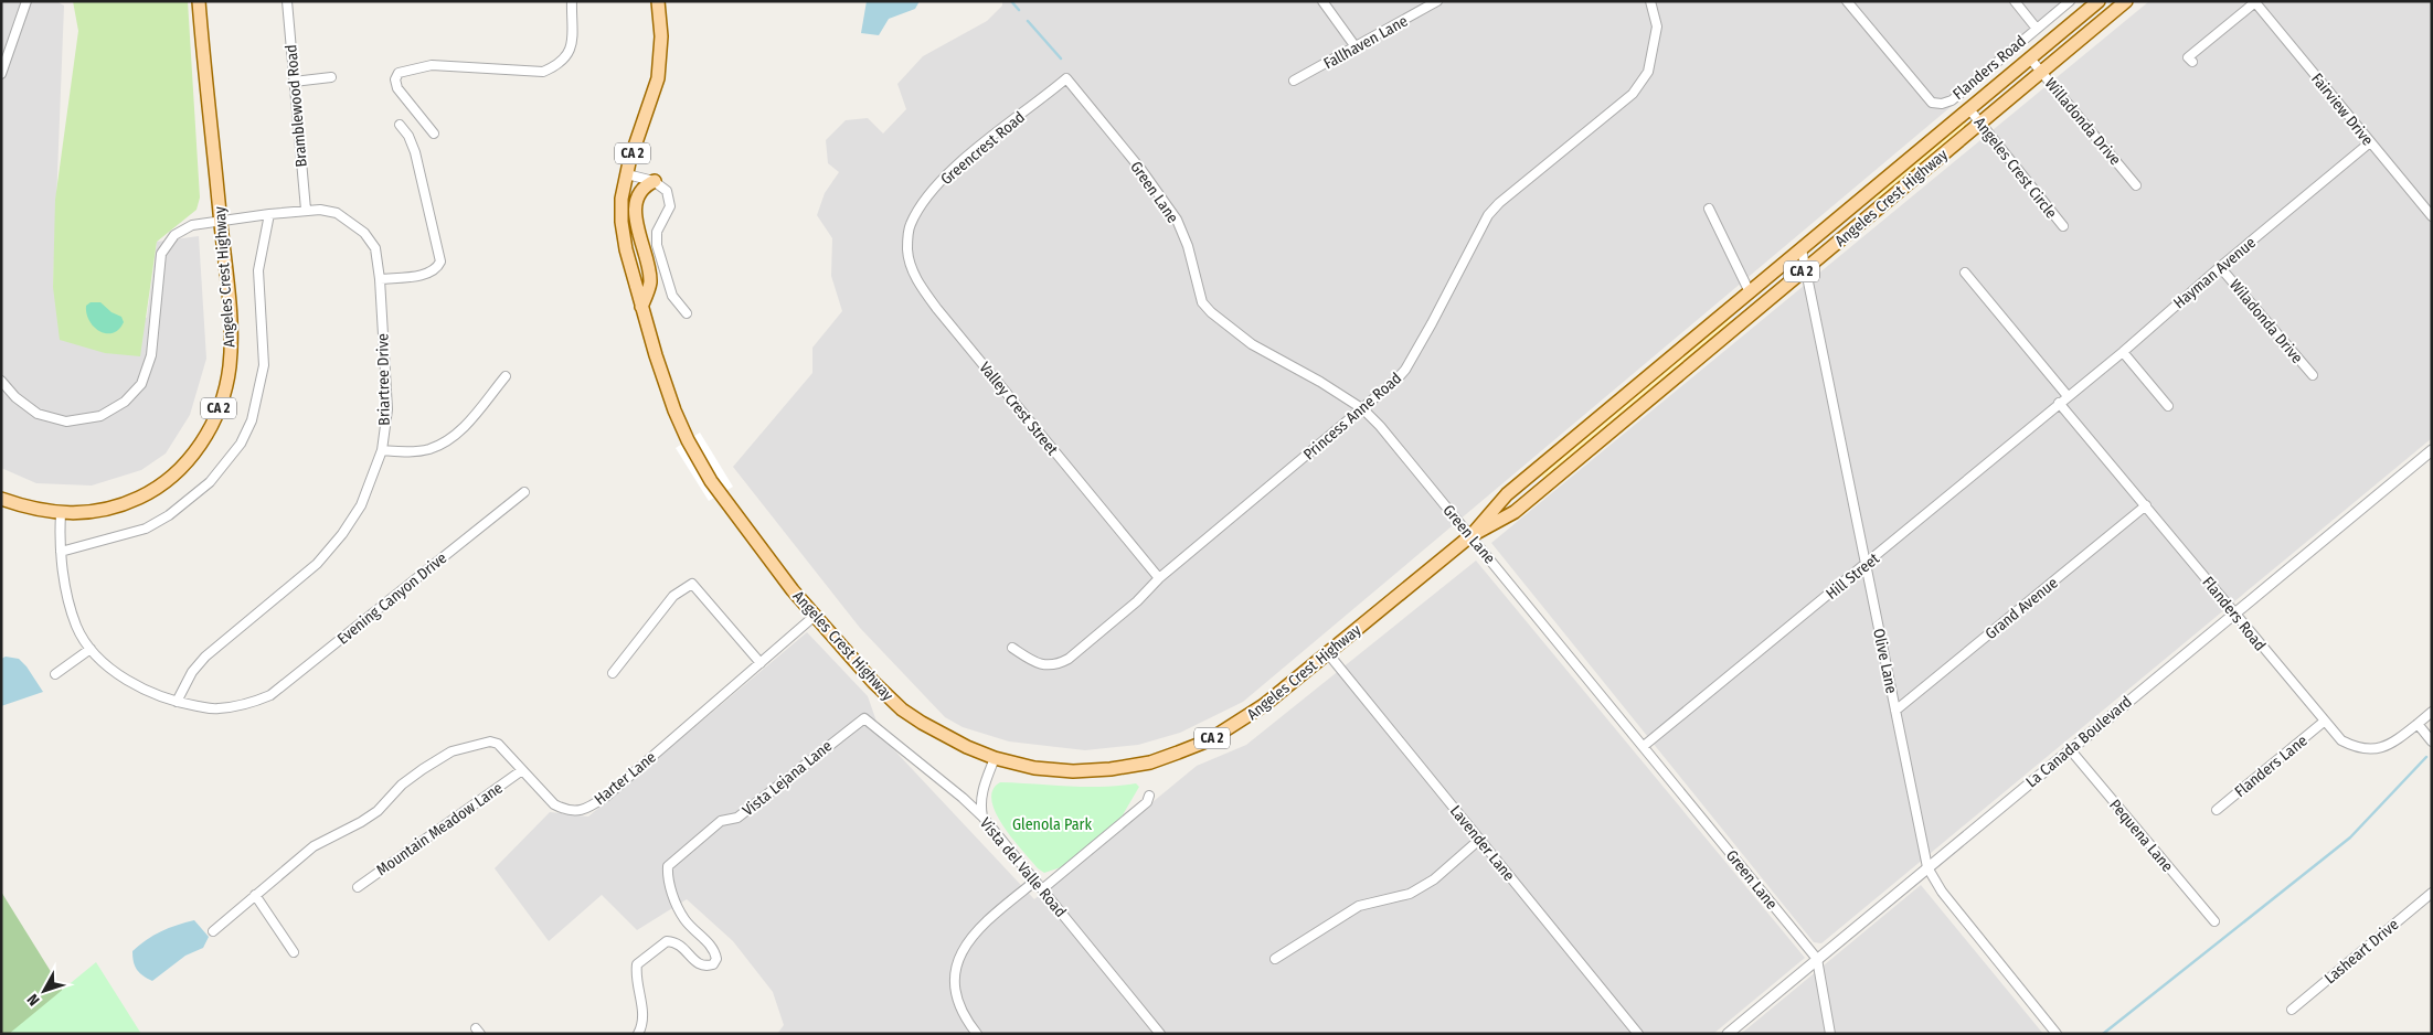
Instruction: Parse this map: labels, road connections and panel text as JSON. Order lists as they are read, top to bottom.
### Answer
{
  "streets": {
    "main road": ["CA 2", "Angeles Crest Highway"],
    "street": [
      "Fallhaven Lane",
      "Flanders Road",
      "Bramblewood Road",
      "Fairview Drive",
      "Willadonda Drive",
      "Greencrest Road",
      "Angeles Crest Circle",
      "Green Lane",
      "Hayman Avenue",
      "Wiladonda Drive",
      "Briartree Drive",
      "Valley Crest Street",
      "Princess Anne Road",
      "Hill Street",
      "Evening Canyon Drive",
      "Grand Avenue",
      "Olive Lane",
      "La Canada Boulevard",
      "Flanders Lane",
      "Harter Lane",
      "Vista Lejana Lane",
      "Mountain Meadow Lane",
      "Pequena Lane",
      "Lavender Lane",
      "Vista del Valle Road",
      "Lasheart Drive"
    ]
  },
  "crossings": [
    ["Flanders Road", "Hayman Avenue"],
    ["Flanders Road", "Hill Street"],
    ["Flanders Road", "Grand Avenue"],
    ["Flanders Road", "La Canada Boulevard"],
    ["Flanders Road", "Flanders Lane"],
    ["Bramblewood Road", "Briartree Drive"],
    ["Fairview Drive", "Hayman Avenue"],
    ["Willadonda Drive", "Angeles Crest Highway"],
    ["Greencrest Road", "Green Lane"],
    ["Greencrest Road", "Valley Crest Street"],
    ["Angeles Crest Circle", "Angeles Crest Highway"],
    ["Green Lane", "Angeles Crest Highway"],
    ["Green Lane", "Princess Anne Road"],
    ["Green Lane", "Hill Street"],
    ["Green Lane", "La Canada Boulevard"],
    ["Angeles Crest Highway", "Briartree Drive"],
    ["Angeles Crest Highway", "Olive Lane"],
    ["Angeles Crest Highway", "Harter Lane"],
    ["Angeles Crest Highway", "Lavender Lane"],
    ["Hayman Avenue", "Wiladonda Drive"],
    ["Hayman Avenue", "Hill Street"],
    ["Briartree Drive", "Evening Canyon Drive"],
    ["Valley Crest Street", "Princess Anne Road"],
    ["Hill Street", "Olive Lane"],
    ["Grand Avenue", "Olive Lane"],
    ["Olive Lane", "La Canada Boulevard"],
    ["La Canada Boulevard", "Pequena Lane"],
    ["Harter Lane", "Mountain Meadow Lane"],
    ["Vista Lejana Lane", "Vista del Valle Road"]
  ],
  "parks": ["Glenola Park"],
  "north": "bottom left"
}
